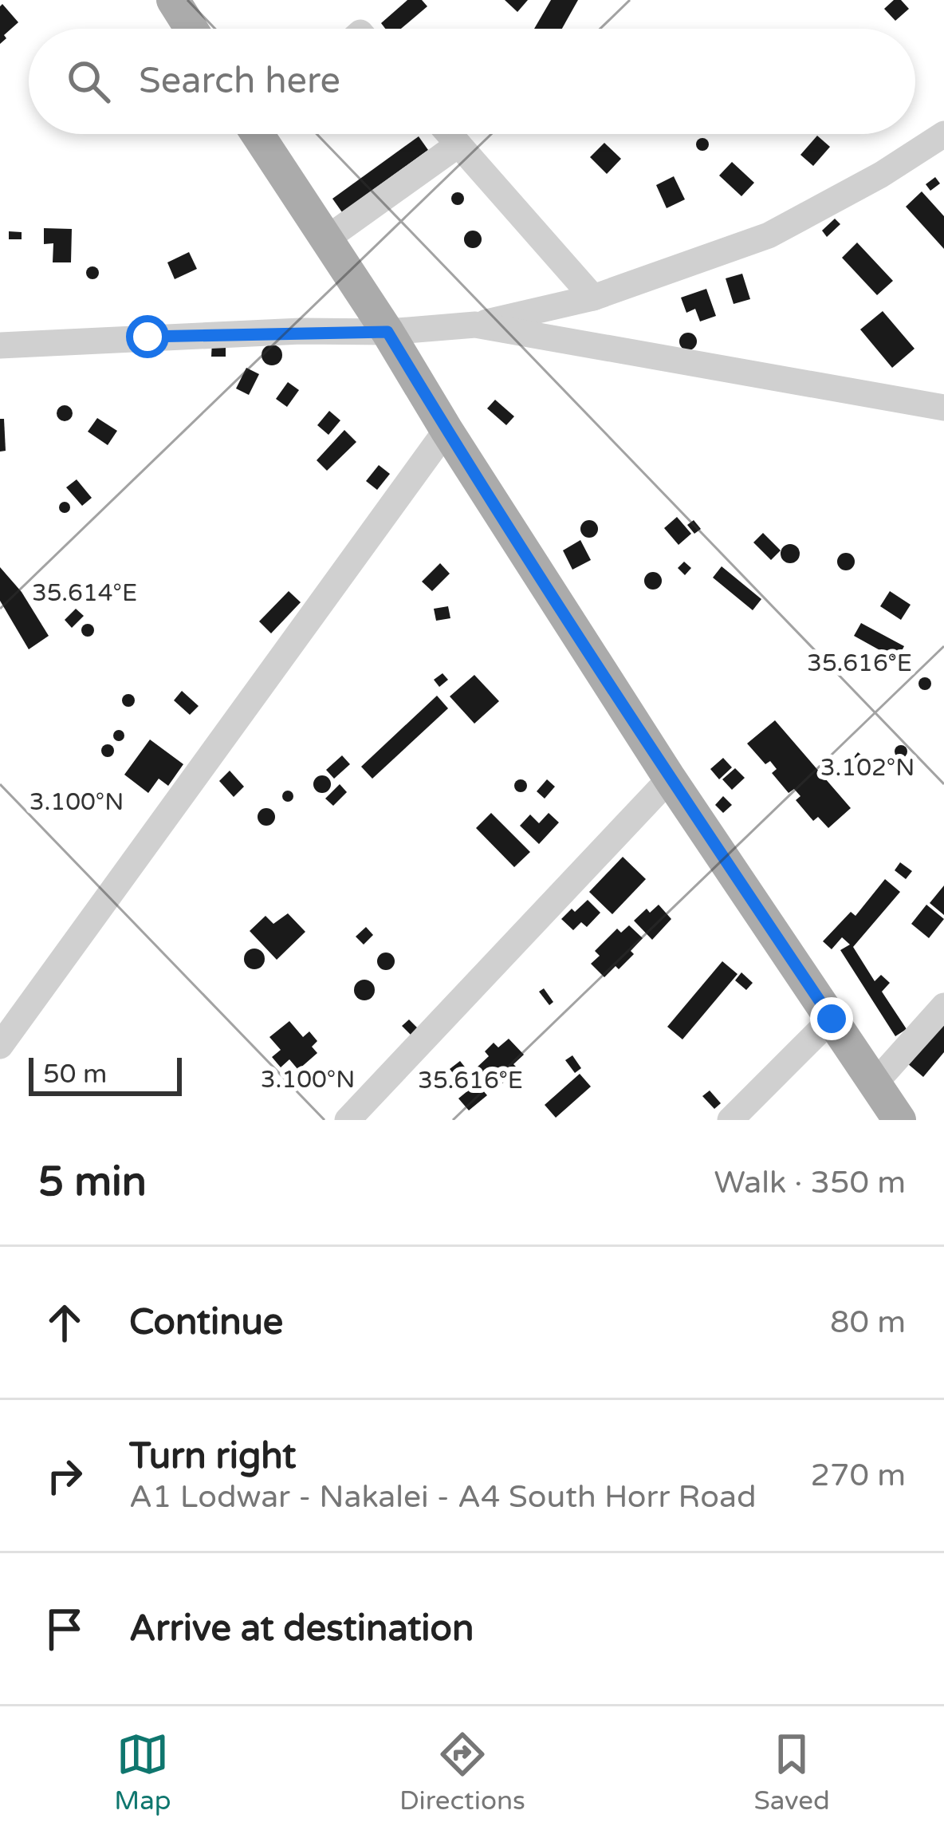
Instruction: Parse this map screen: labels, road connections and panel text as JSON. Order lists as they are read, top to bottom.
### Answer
{
  "scale_bar": "50 m",
  "page": {
    "search": "Search here",
    "scale": "50 m",
    "heading": ["5 min", "Walk · 350 m"],
    "list": [
      ["Continue", "80 m"],
      ["Turn right", "A1 Lodwar - Nakalei - A4 South Horr Road", "270 m"],
      "Arrive at destination"
    ],
    "nav": ["Map", "Directions", "Saved"]
  },
  "coordinates": [
    "35.614°E",
    "35.616°E",
    "3.102°N",
    "3.100°N"
  ]
}
